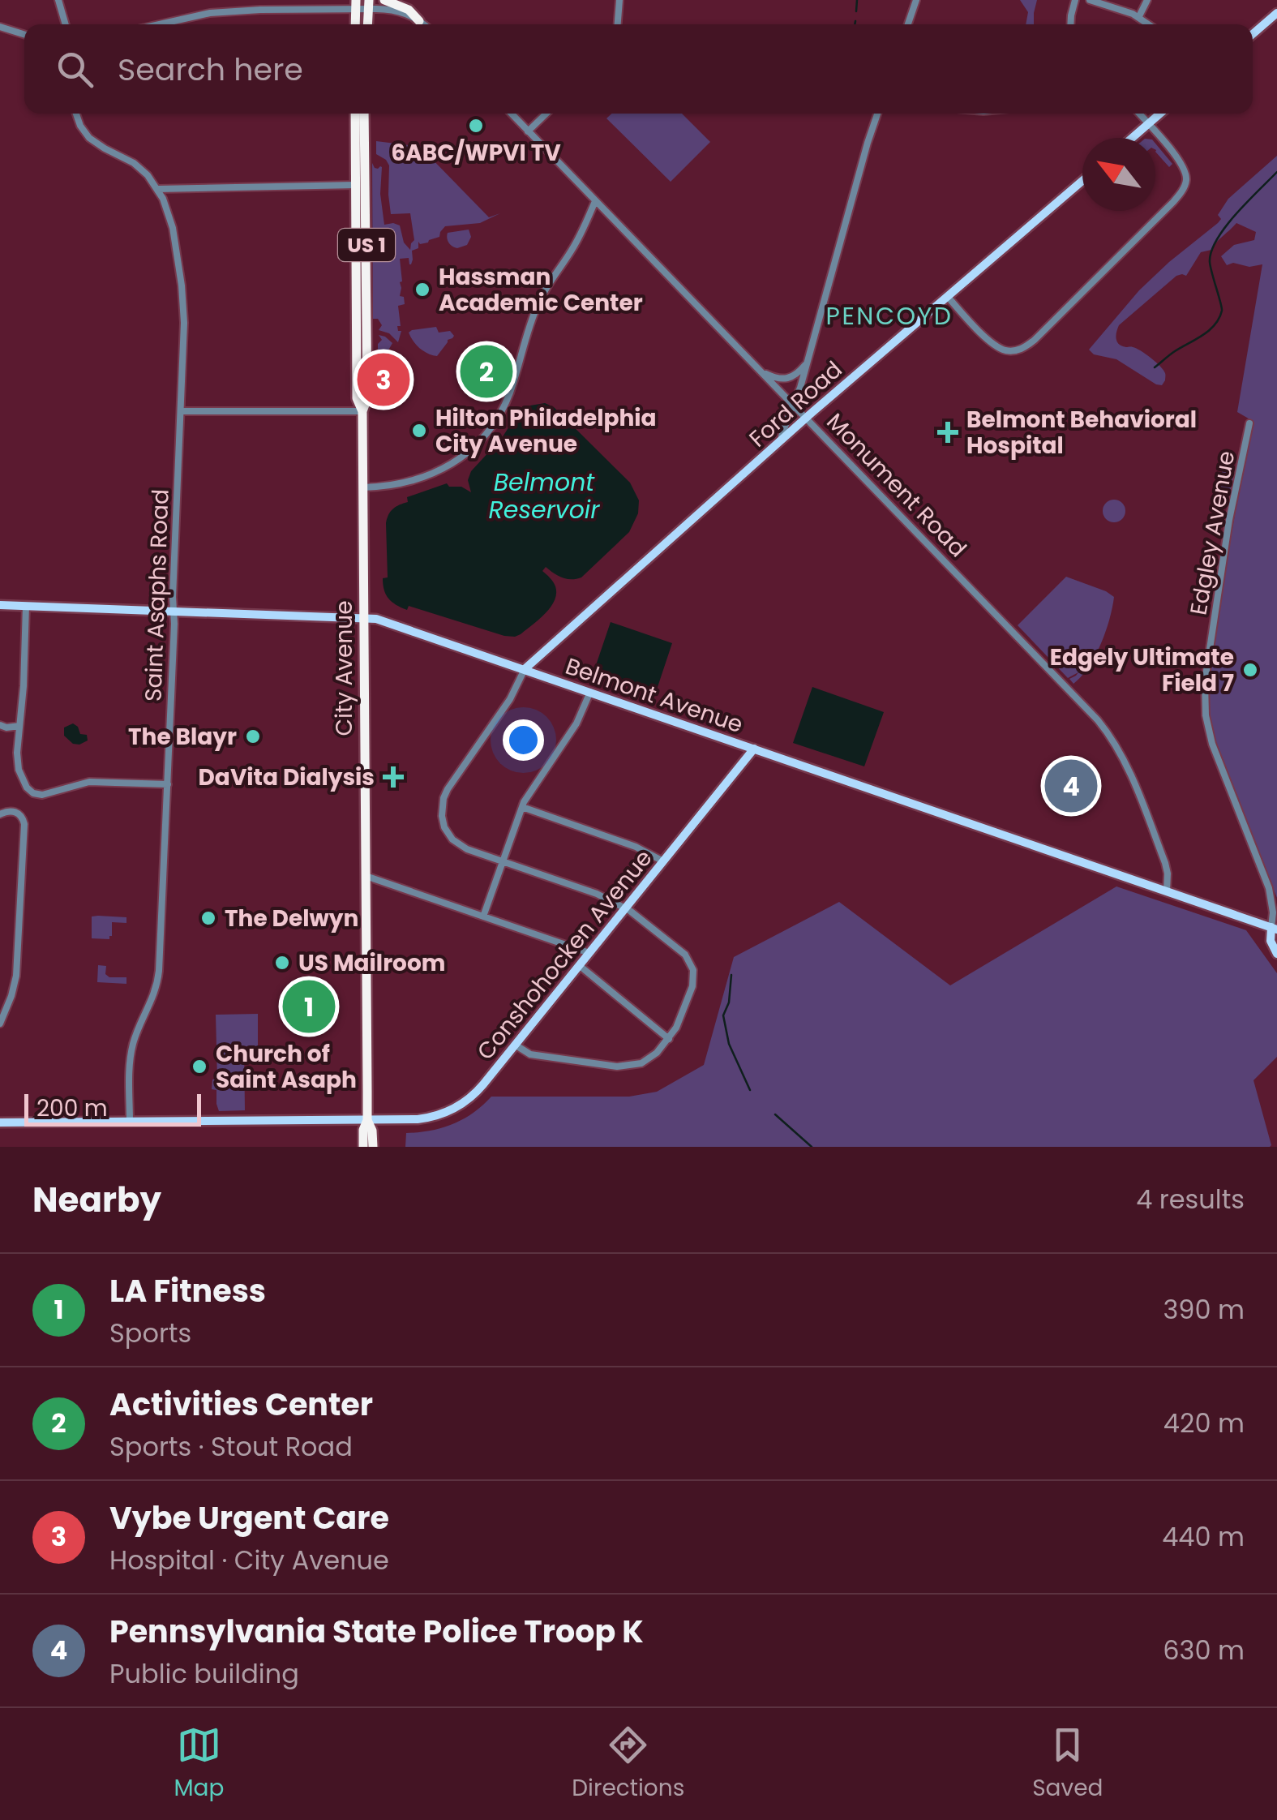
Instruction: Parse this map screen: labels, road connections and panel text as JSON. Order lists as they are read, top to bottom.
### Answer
{
  "streets": {
    "highway": ["US 1", "City Avenue"],
    "main road": ["Ford Road", "Belmont Avenue", "Conshohocken Avenue"],
    "street": ["Monument Road", "Edgley Avenue", "Saint Asaphs Road"]
  },
  "crossings": [
    ["Ford Road", "Monument Road"],
    ["Ford Road", "Belmont Avenue"],
    ["Monument Road", "Belmont Avenue"],
    ["Edgley Avenue", "Belmont Avenue"],
    ["Saint Asaphs Road", "Belmont Avenue"],
    ["Saint Asaphs Road", "Conshohocken Avenue"],
    ["City Avenue", "Belmont Avenue"],
    ["City Avenue", "Conshohocken Avenue"],
    ["Belmont Avenue", "Conshohocken Avenue"]
  ],
  "districts": ["PENCOYD"],
  "water": ["Belmont Reservoir"],
  "places": {
    "other": [
      "6ABC/WPVI TV",
      "Hassman Academic Center",
      "Hilton Philadelphia City Avenue",
      "Edgely Ultimate Field 7",
      "The Blayr",
      "The Delwyn",
      "US Mailroom",
      "Church of Saint Asaph"
    ],
    "health": ["Belmont Behavioral Hospital", "DaVita Dialysis"]
  },
  "scale_bar": "200 m",
  "north": "top left",
  "page": {
    "search": "Search here",
    "pins": [
      "2",
      "3",
      "4",
      "1"
    ],
    "scale": "200 m",
    "heading": ["Nearby", "4 results"],
    "list": [
      {
        "mark": "1",
        "name": "LA Fitness",
        "note": "Sports",
        "value": "390 m"
      },
      {
        "mark": "2",
        "name": "Activities Center",
        "note": "Sports · Stout Road",
        "value": "420 m"
      },
      {
        "mark": "3",
        "name": "Vybe Urgent Care",
        "note": "Hospital · City Avenue",
        "value": "440 m"
      },
      {
        "mark": "4",
        "name": "Pennsylvania State Police Troop K",
        "note": "Public building",
        "value": "630 m"
      }
    ],
    "nav": ["Map", "Directions", "Saved"]
  }
}
